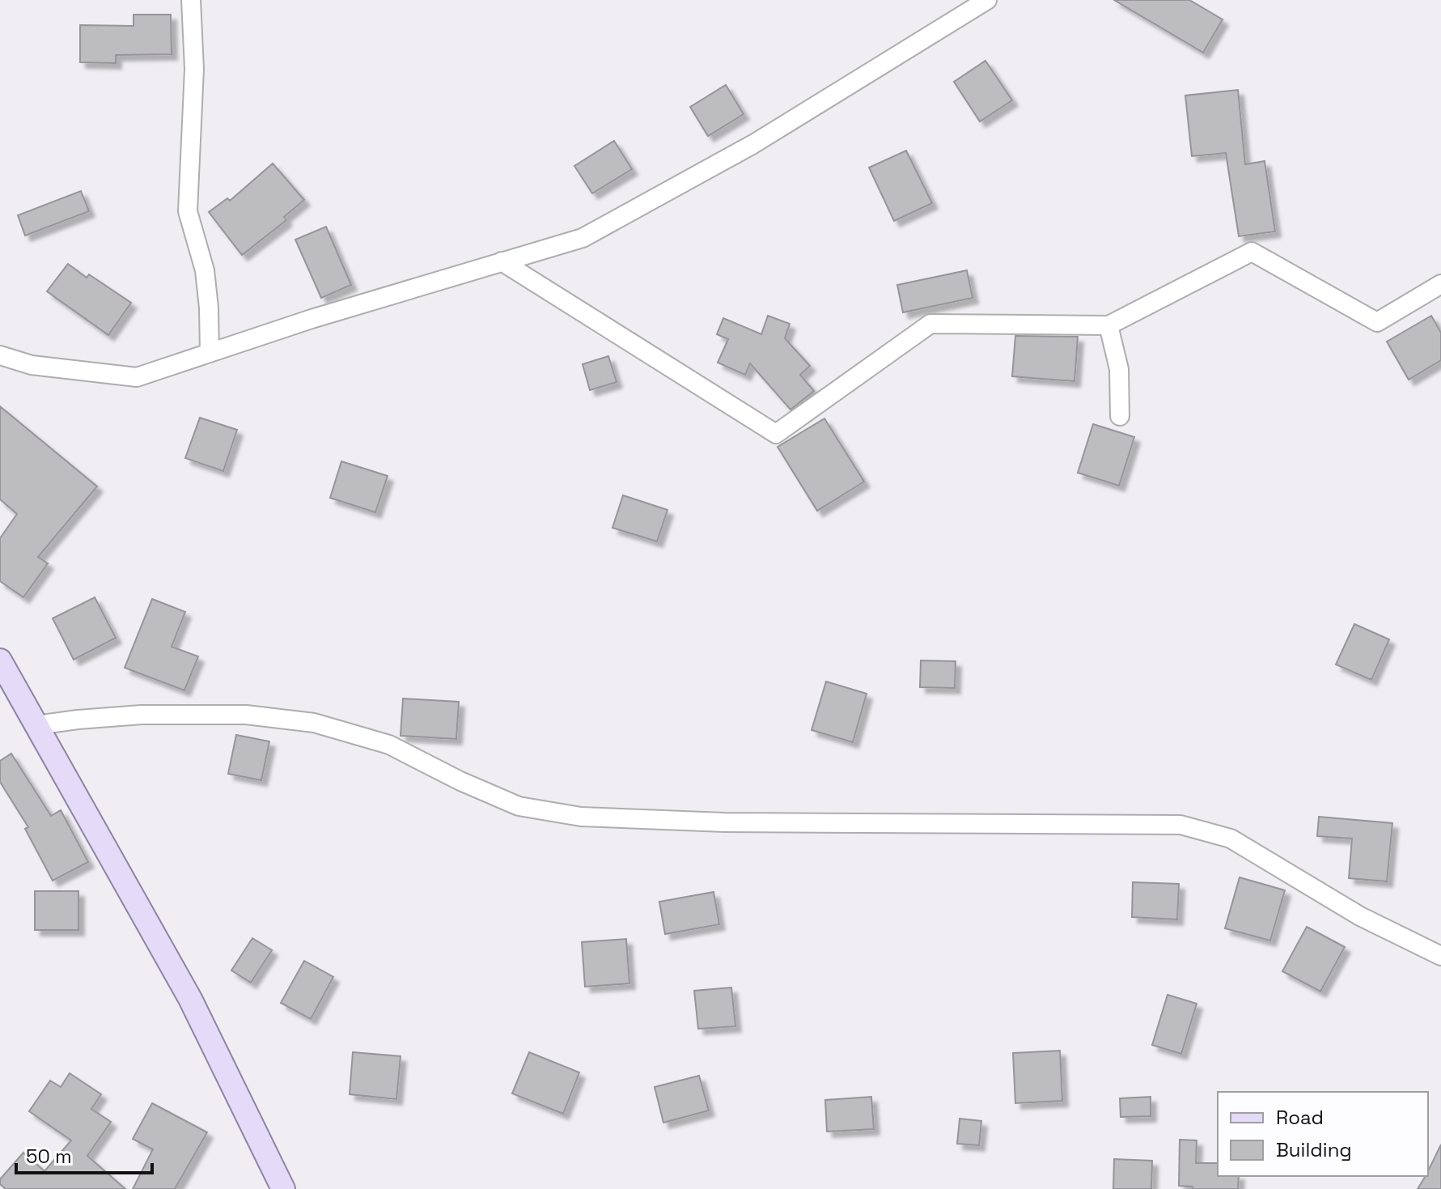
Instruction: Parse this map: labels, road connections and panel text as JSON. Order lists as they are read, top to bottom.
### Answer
{
  "legend": ["Road", "Building"],
  "scale_bar": "50 m"
}
